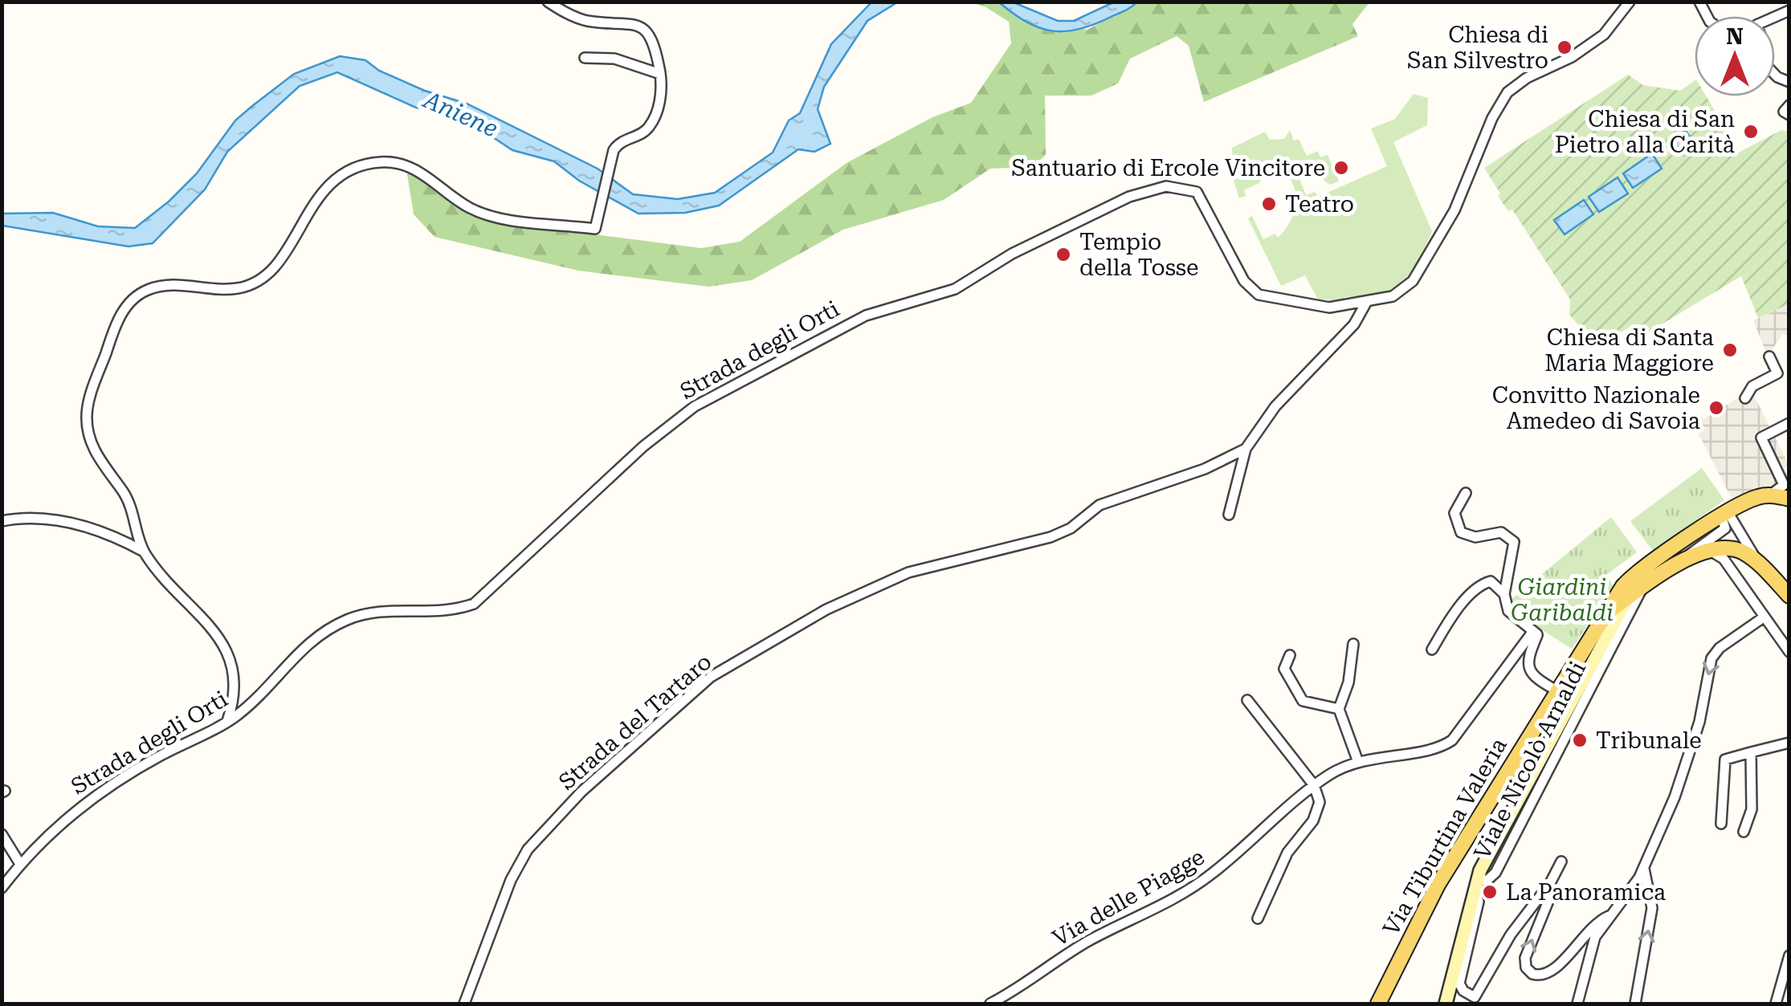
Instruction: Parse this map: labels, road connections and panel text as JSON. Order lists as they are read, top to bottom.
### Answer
{
  "streets": {
    "main road": ["Via Tiburtina Valeria"],
    "street": ["Strada degli Orti", "Strada del Tartaro", "Via delle Piagge"]
  },
  "crossings": [
    ["Strada degli Orti", "Strada del Tartaro"]
  ],
  "water": ["Aniene"],
  "parks": ["Giardini Garibaldi"],
  "places": [
    "Chiesa di San Silvestro",
    "Chiesa di San Pietro alla Carità",
    "Santuario di Ercole Vincitore",
    "Teatro",
    "Tempio della Tosse",
    "Chiesa di Santa Maria Maggiore",
    "Convitto Nazionale Amedeo di Savoia",
    "Tribunale",
    "La Panoramica"
  ],
  "north": "top"
}
